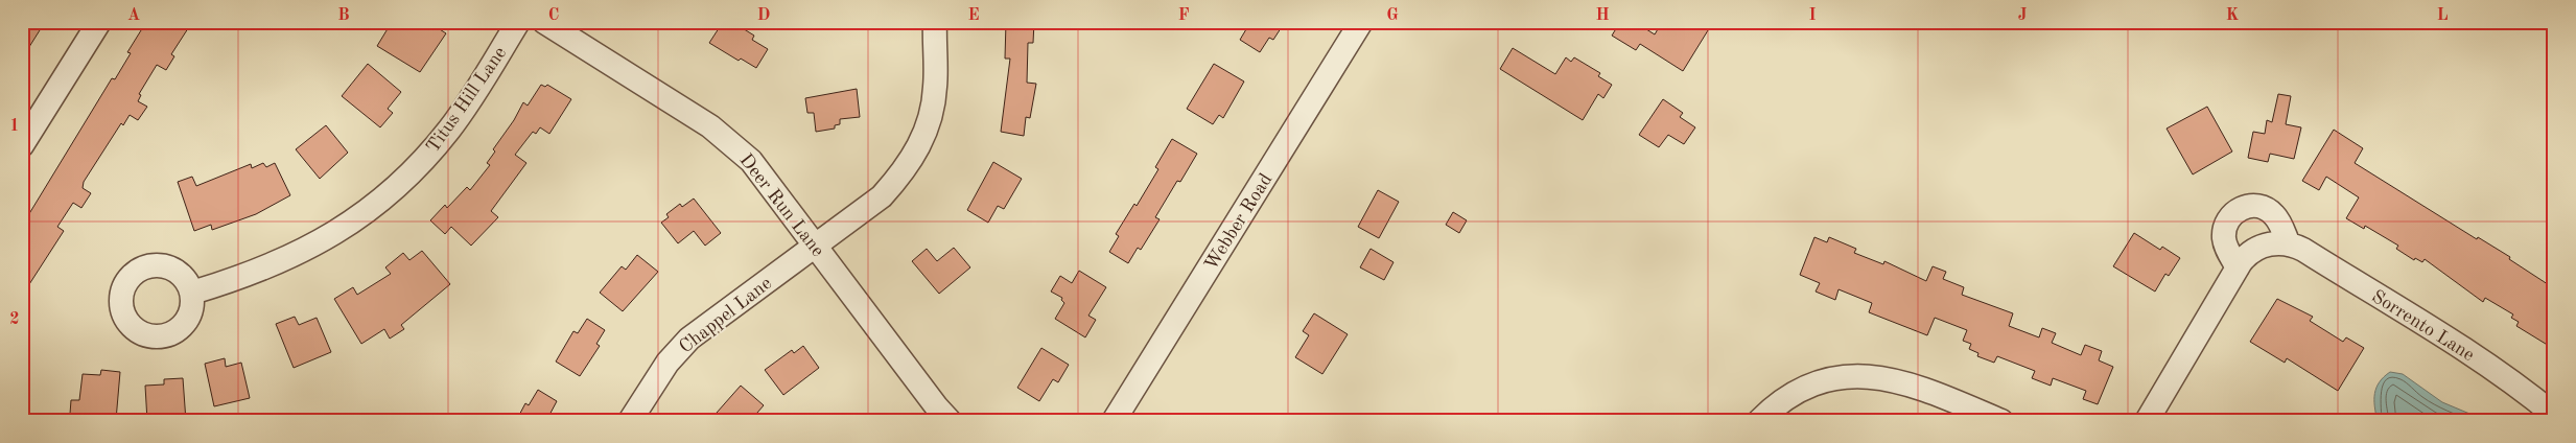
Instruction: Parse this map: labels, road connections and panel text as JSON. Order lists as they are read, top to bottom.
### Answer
{
  "streets": {
    "street": [
      "Titus Hill Lane",
      "Deer Run Lane",
      "Webber Road",
      "Chappel Lane",
      "Sorrento Lane"
    ]
  },
  "crossings": [
    ["Deer Run Lane", "Chappel Lane"]
  ],
  "grid": {
    "columns": [
      "A",
      "B",
      "C",
      "D",
      "E",
      "F",
      "G",
      "H",
      "I",
      "J",
      "K",
      "L"
    ],
    "rows": ["1", "2"]
  }
}
